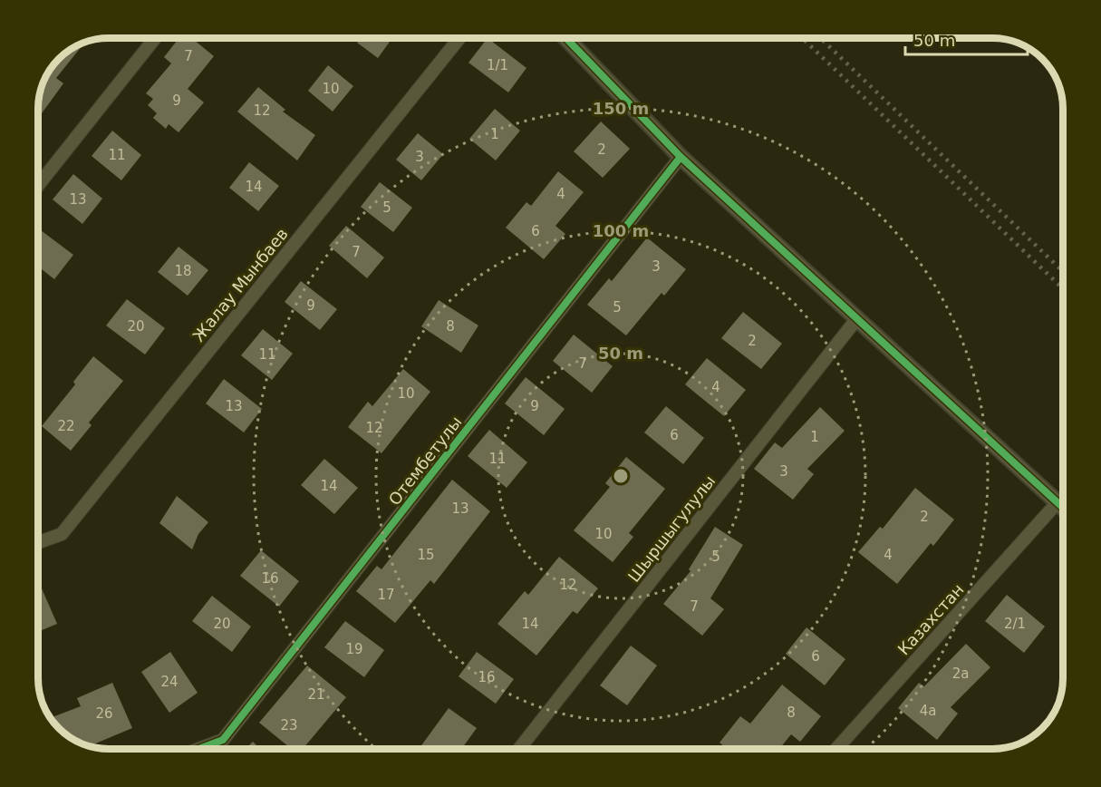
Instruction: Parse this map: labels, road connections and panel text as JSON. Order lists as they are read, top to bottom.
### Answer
{
  "streets": {
    "street": [
      "Жалау Мынбаев",
      "Отембетулы",
      "Шыршыгулулы",
      "Казахстан"
    ]
  },
  "house_numbers": [
    "7",
    "1/1",
    "10",
    "9",
    "12",
    "1",
    "2",
    "11",
    "3",
    "14",
    "4",
    "13",
    "5",
    "6",
    "7",
    "3",
    "18",
    "9",
    "5",
    "20",
    "8",
    "2",
    "11",
    "7",
    "4",
    "10",
    "13",
    "9",
    "22",
    "12",
    "6",
    "1",
    "11",
    "3",
    "14",
    "13",
    "2",
    "10",
    "15",
    "4",
    "5",
    "16",
    "12",
    "17",
    "7",
    "20",
    "14",
    "2/1",
    "19",
    "6",
    "2а",
    "16",
    "24",
    "21",
    "4а",
    "8",
    "26",
    "23"
  ],
  "scale_bar": "50 m",
  "rings": ["150 m", "100 m", "50 m"]
}
